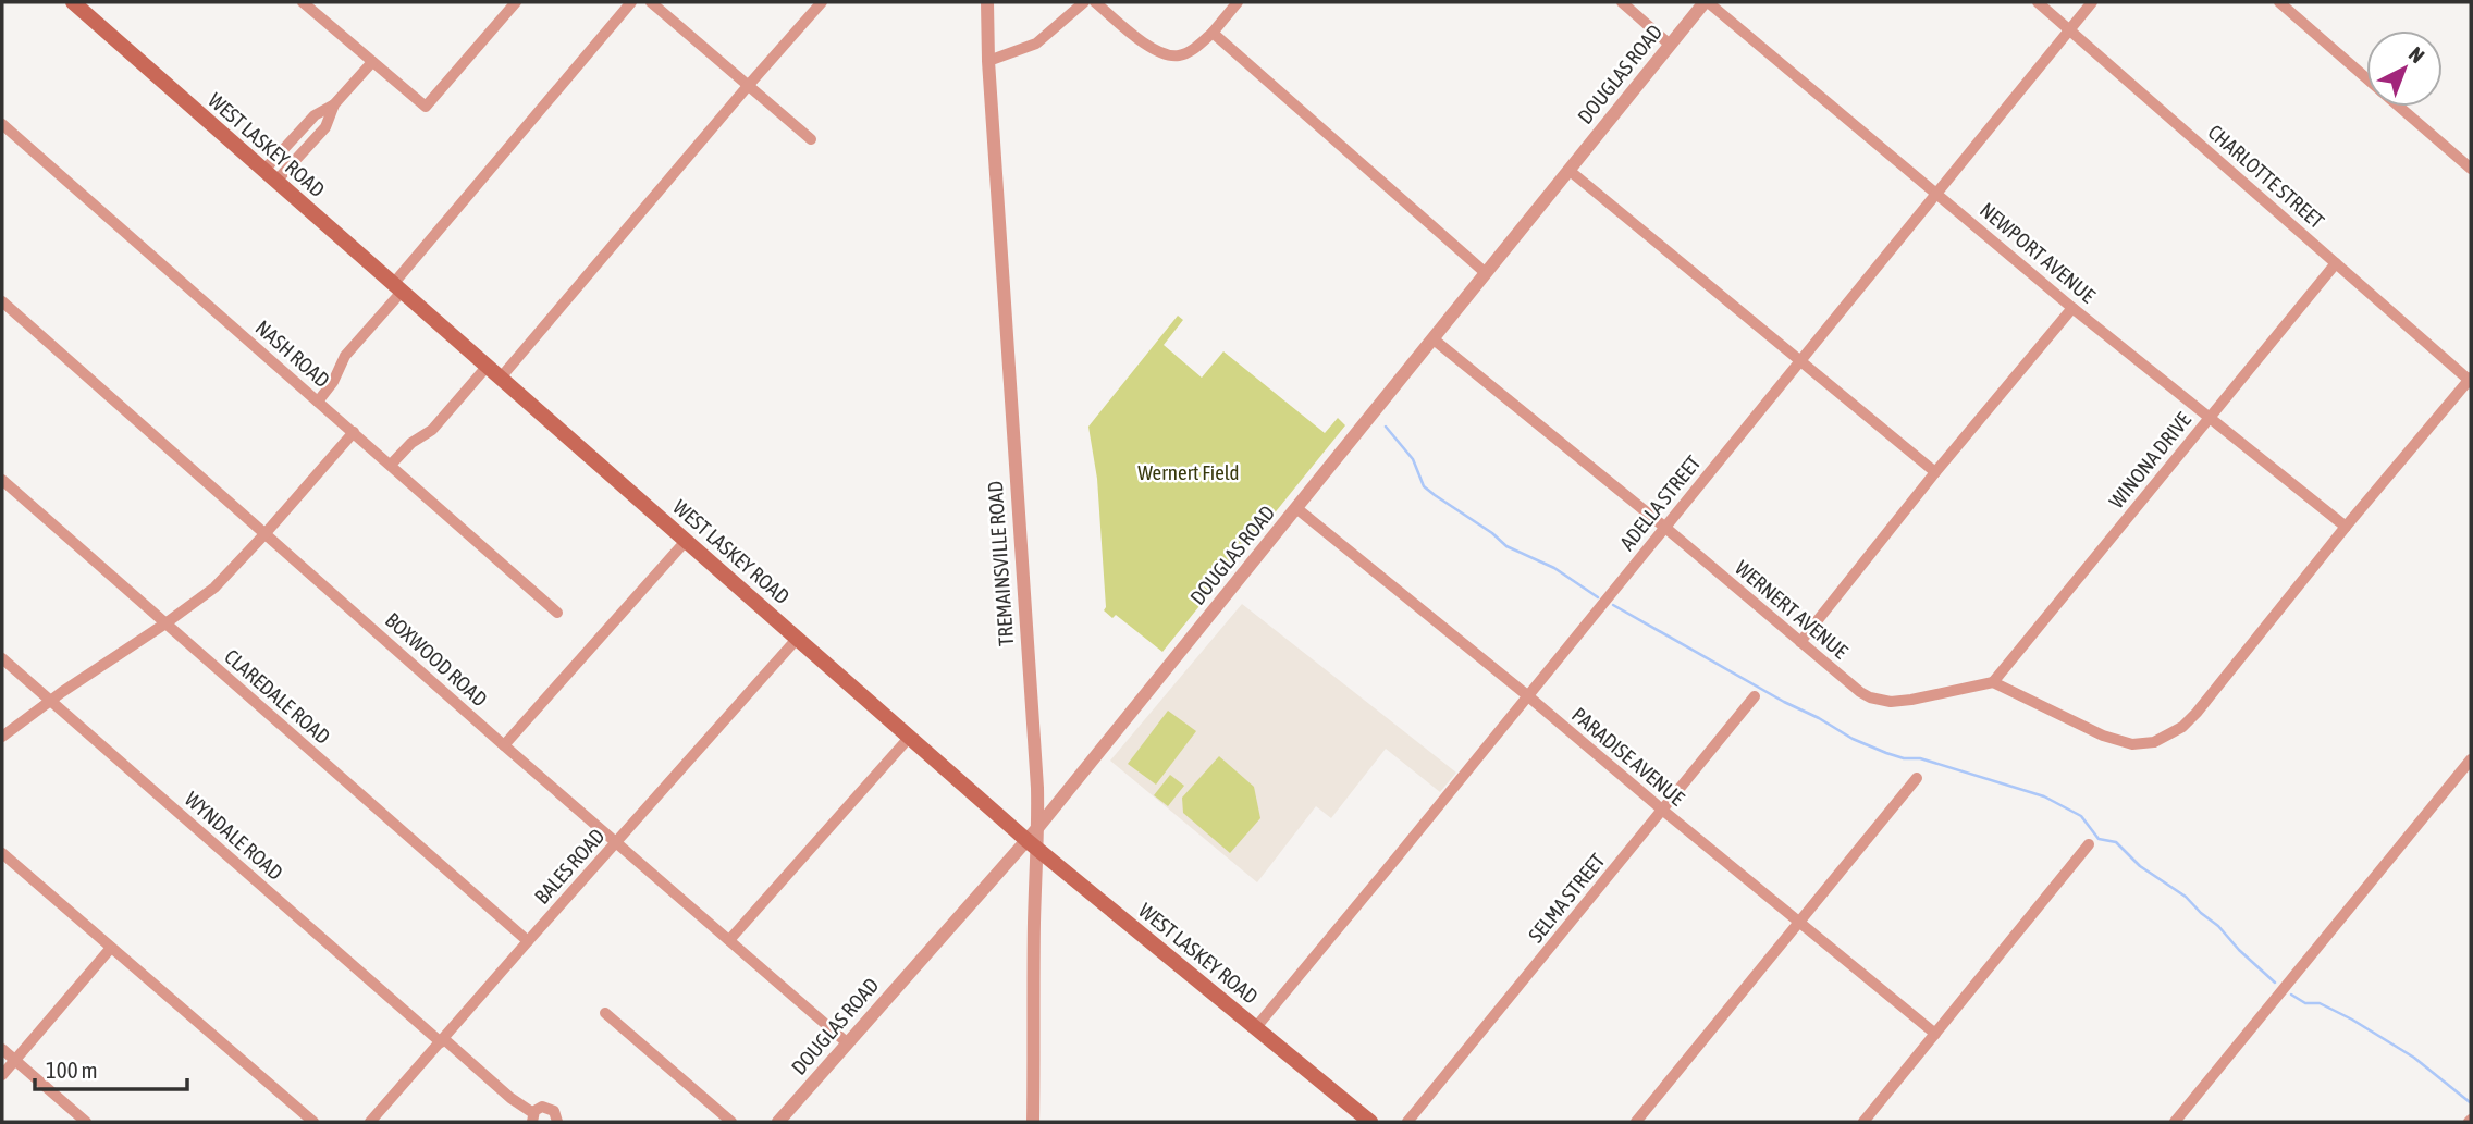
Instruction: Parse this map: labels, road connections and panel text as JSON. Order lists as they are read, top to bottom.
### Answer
{
  "streets": {
    "main road": ["WEST LASKEY ROAD"],
    "street": [
      "DOUGLAS ROAD",
      "CHARLOTTE STREET",
      "NEWPORT AVENUE",
      "NASH ROAD",
      "WINONA DRIVE",
      "ADELLA STREET",
      "TREMAINSVILLE ROAD",
      "WERNERT AVENUE",
      "BOXWOOD ROAD",
      "CLAREDALE ROAD",
      "PARADISE AVENUE",
      "WYNDALE ROAD",
      "BALES ROAD",
      "SELMA STREET"
    ]
  },
  "crossings": [
    ["DOUGLAS ROAD", "WEST LASKEY ROAD"],
    ["DOUGLAS ROAD", "NEWPORT AVENUE"],
    ["DOUGLAS ROAD", "TREMAINSVILLE ROAD"],
    ["DOUGLAS ROAD", "WERNERT AVENUE"],
    ["DOUGLAS ROAD", "BOXWOOD ROAD"],
    ["DOUGLAS ROAD", "PARADISE AVENUE"],
    ["WEST LASKEY ROAD", "ADELLA STREET"],
    ["WEST LASKEY ROAD", "BALES ROAD"],
    ["CHARLOTTE STREET", "WINONA DRIVE"],
    ["CHARLOTTE STREET", "ADELLA STREET"],
    ["NEWPORT AVENUE", "WINONA DRIVE"],
    ["NEWPORT AVENUE", "ADELLA STREET"],
    ["WINONA DRIVE", "WERNERT AVENUE"],
    ["ADELLA STREET", "WERNERT AVENUE"],
    ["ADELLA STREET", "PARADISE AVENUE"],
    ["BOXWOOD ROAD", "BALES ROAD"],
    ["CLAREDALE ROAD", "BALES ROAD"],
    ["PARADISE AVENUE", "SELMA STREET"],
    ["WYNDALE ROAD", "BALES ROAD"]
  ],
  "parks": ["Wernert Field"],
  "scale_bar": "100 m",
  "north": "top right"
}
